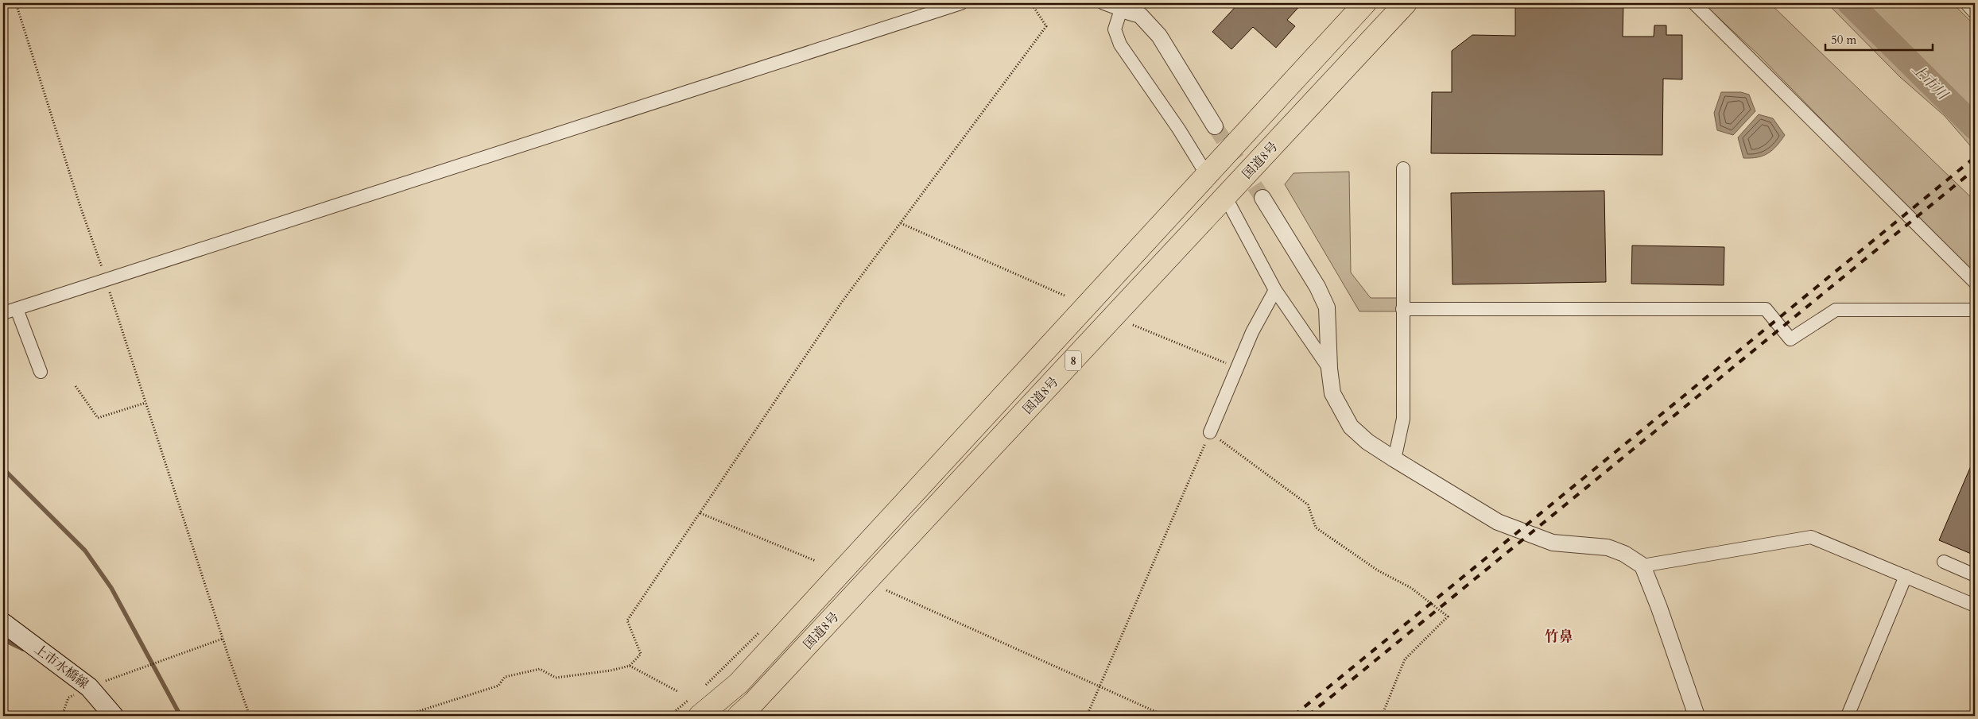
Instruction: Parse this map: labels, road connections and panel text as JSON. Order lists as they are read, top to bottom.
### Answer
{
  "streets": {
    "highway": ["国道8号", "8"],
    "main road": ["上市水橋線"]
  },
  "districts": ["竹鼻"],
  "water": ["上市川"],
  "scale_bar": "50 m"
}
